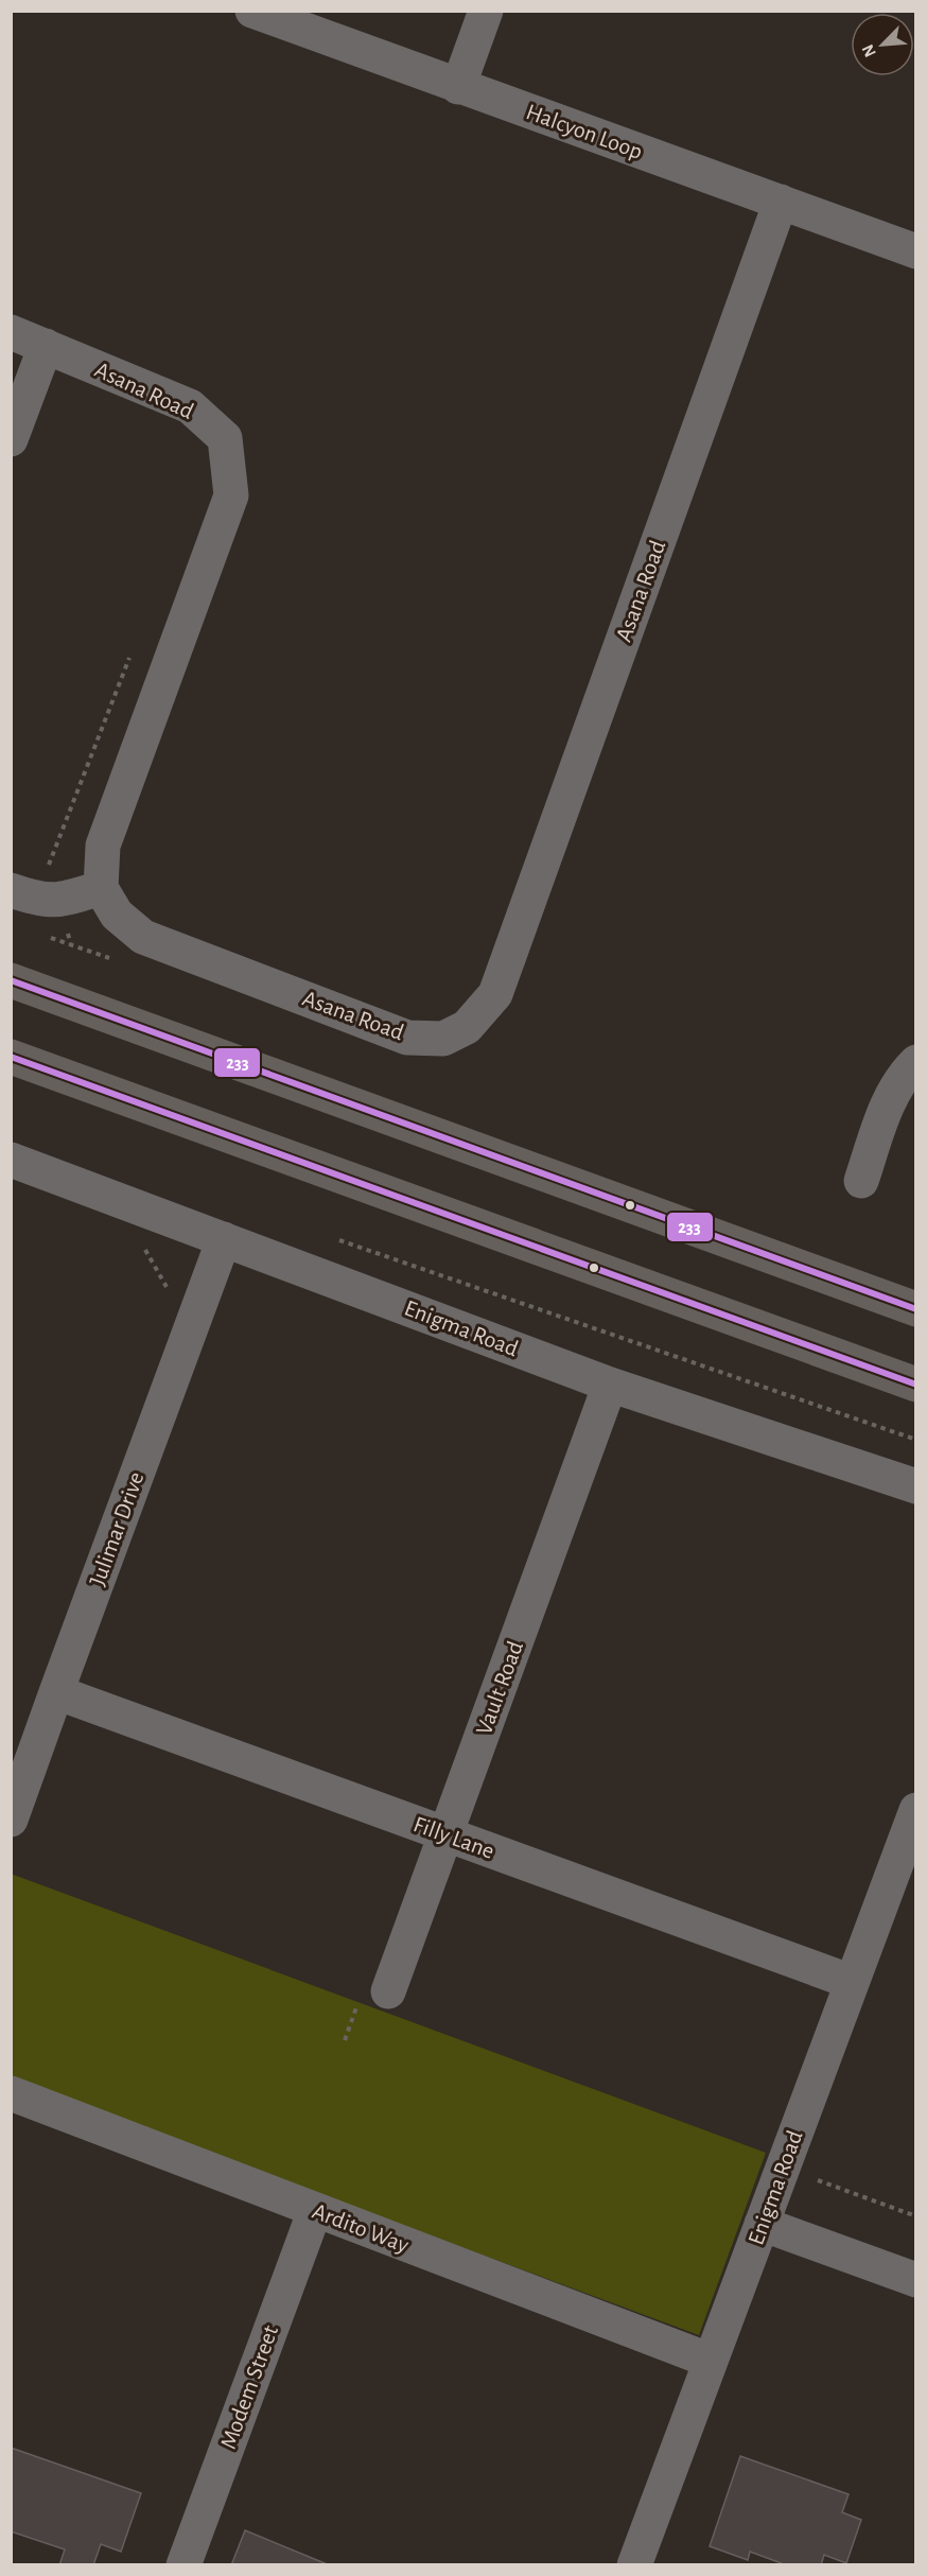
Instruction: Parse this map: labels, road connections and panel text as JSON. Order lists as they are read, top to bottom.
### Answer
{
  "streets": {
    "street": [
      "Halcyon Loop",
      "Asana Road",
      "Enigma Road",
      "Julimar Drive",
      "Vault Road",
      "Filly Lane",
      "Ardito Way",
      "Modem Street"
    ]
  },
  "crossings": [
    ["Halcyon Loop", "Asana Road"],
    ["Enigma Road", "Julimar Drive"],
    ["Enigma Road", "Vault Road"],
    ["Enigma Road", "Filly Lane"],
    ["Enigma Road", "Ardito Way"],
    ["Julimar Drive", "Filly Lane"],
    ["Vault Road", "Filly Lane"],
    ["Ardito Way", "Modem Street"]
  ],
  "lines": ["transit line 233"],
  "north": "bottom left"
}
